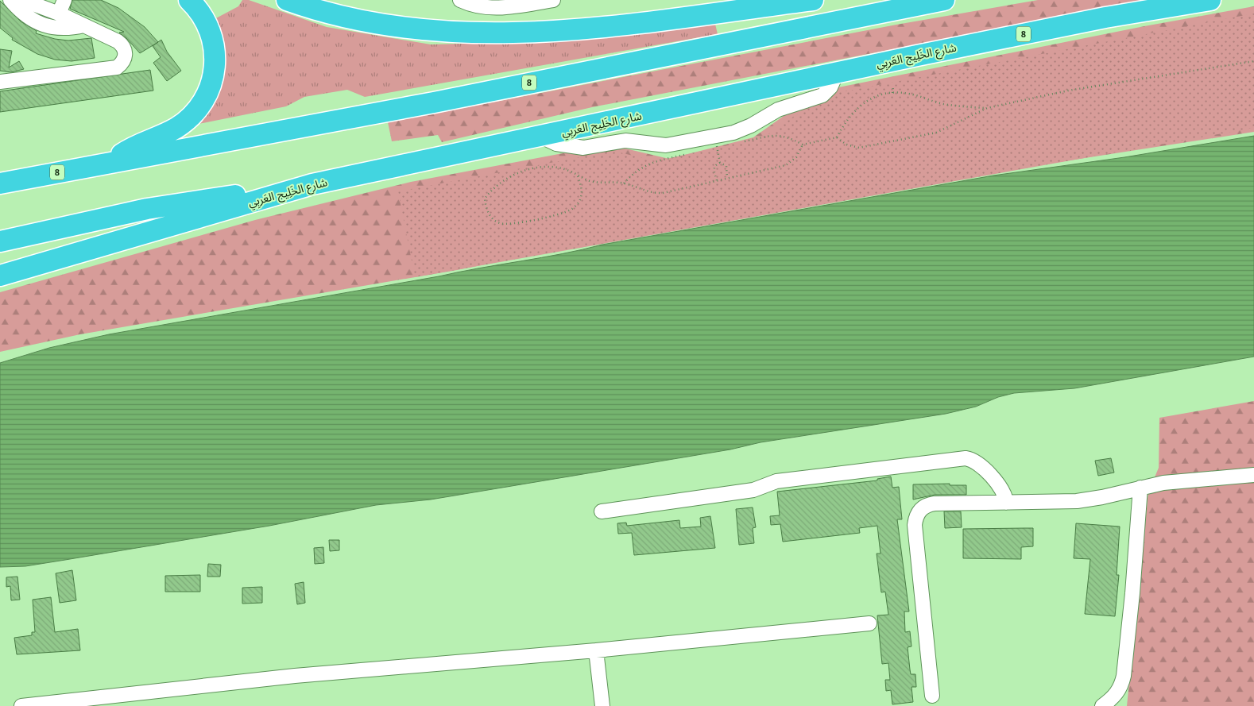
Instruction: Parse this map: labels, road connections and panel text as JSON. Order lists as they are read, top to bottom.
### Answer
{
  "streets": {
    "highway": ["8", "شارع الخَلِيج العَربِي"]
  }
}
